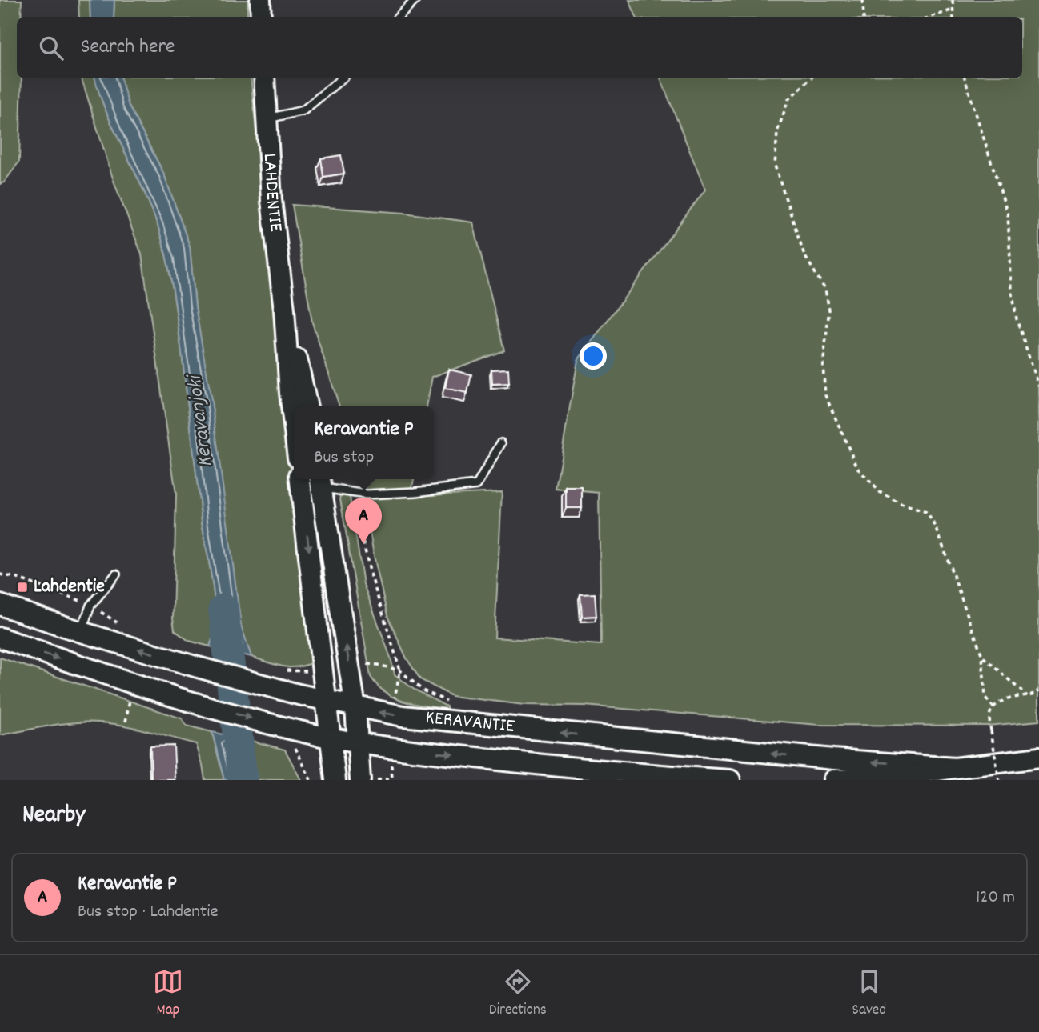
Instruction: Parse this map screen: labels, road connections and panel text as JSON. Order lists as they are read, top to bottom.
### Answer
{
  "streets": {
    "main road": ["LAHDENTIE", "KERAVANTIE"]
  },
  "water": ["Keravanjoki"],
  "places": {
    "transit": ["Lahdentie"]
  },
  "page": {
    "search": "Search here",
    "popup": ["Keravantie P", "Bus stop"],
    "pins": "A",
    "heading": "Nearby",
    "list": [
      {
        "mark": "A",
        "name": "Keravantie P",
        "note": "Bus stop · Lahdentie",
        "value": "120 m"
      }
    ],
    "nav": ["Map", "Directions", "Saved"]
  }
}
